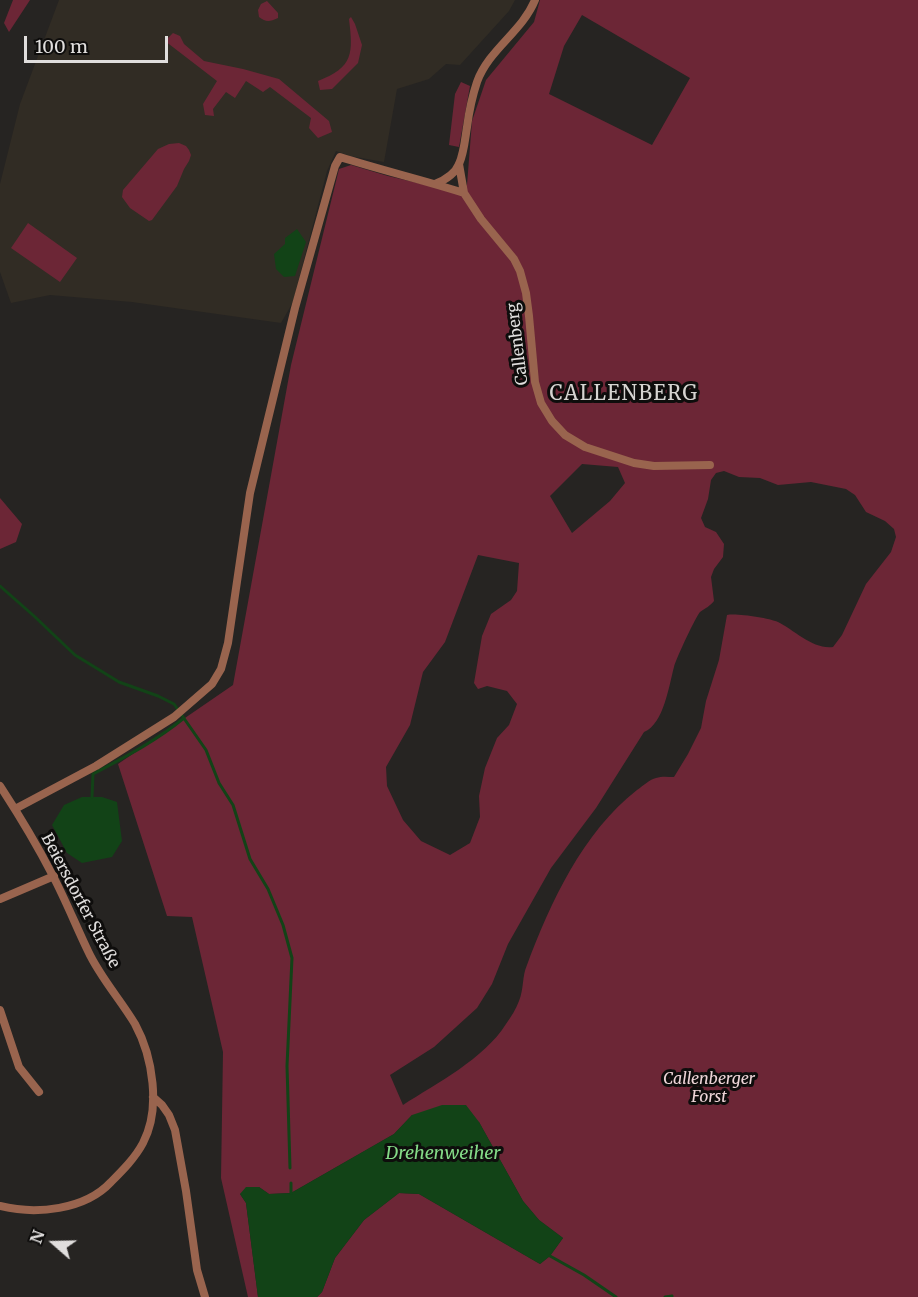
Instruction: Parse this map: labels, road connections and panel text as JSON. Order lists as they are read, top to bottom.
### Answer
{
  "streets": {
    "street": ["Callenberg", "Beiersdorfer Straße"]
  },
  "districts": ["CALLENBERG"],
  "water": ["Drehenweiher"],
  "parks": ["Callenberger Forst"],
  "scale_bar": "100 m",
  "north": "left"
}
